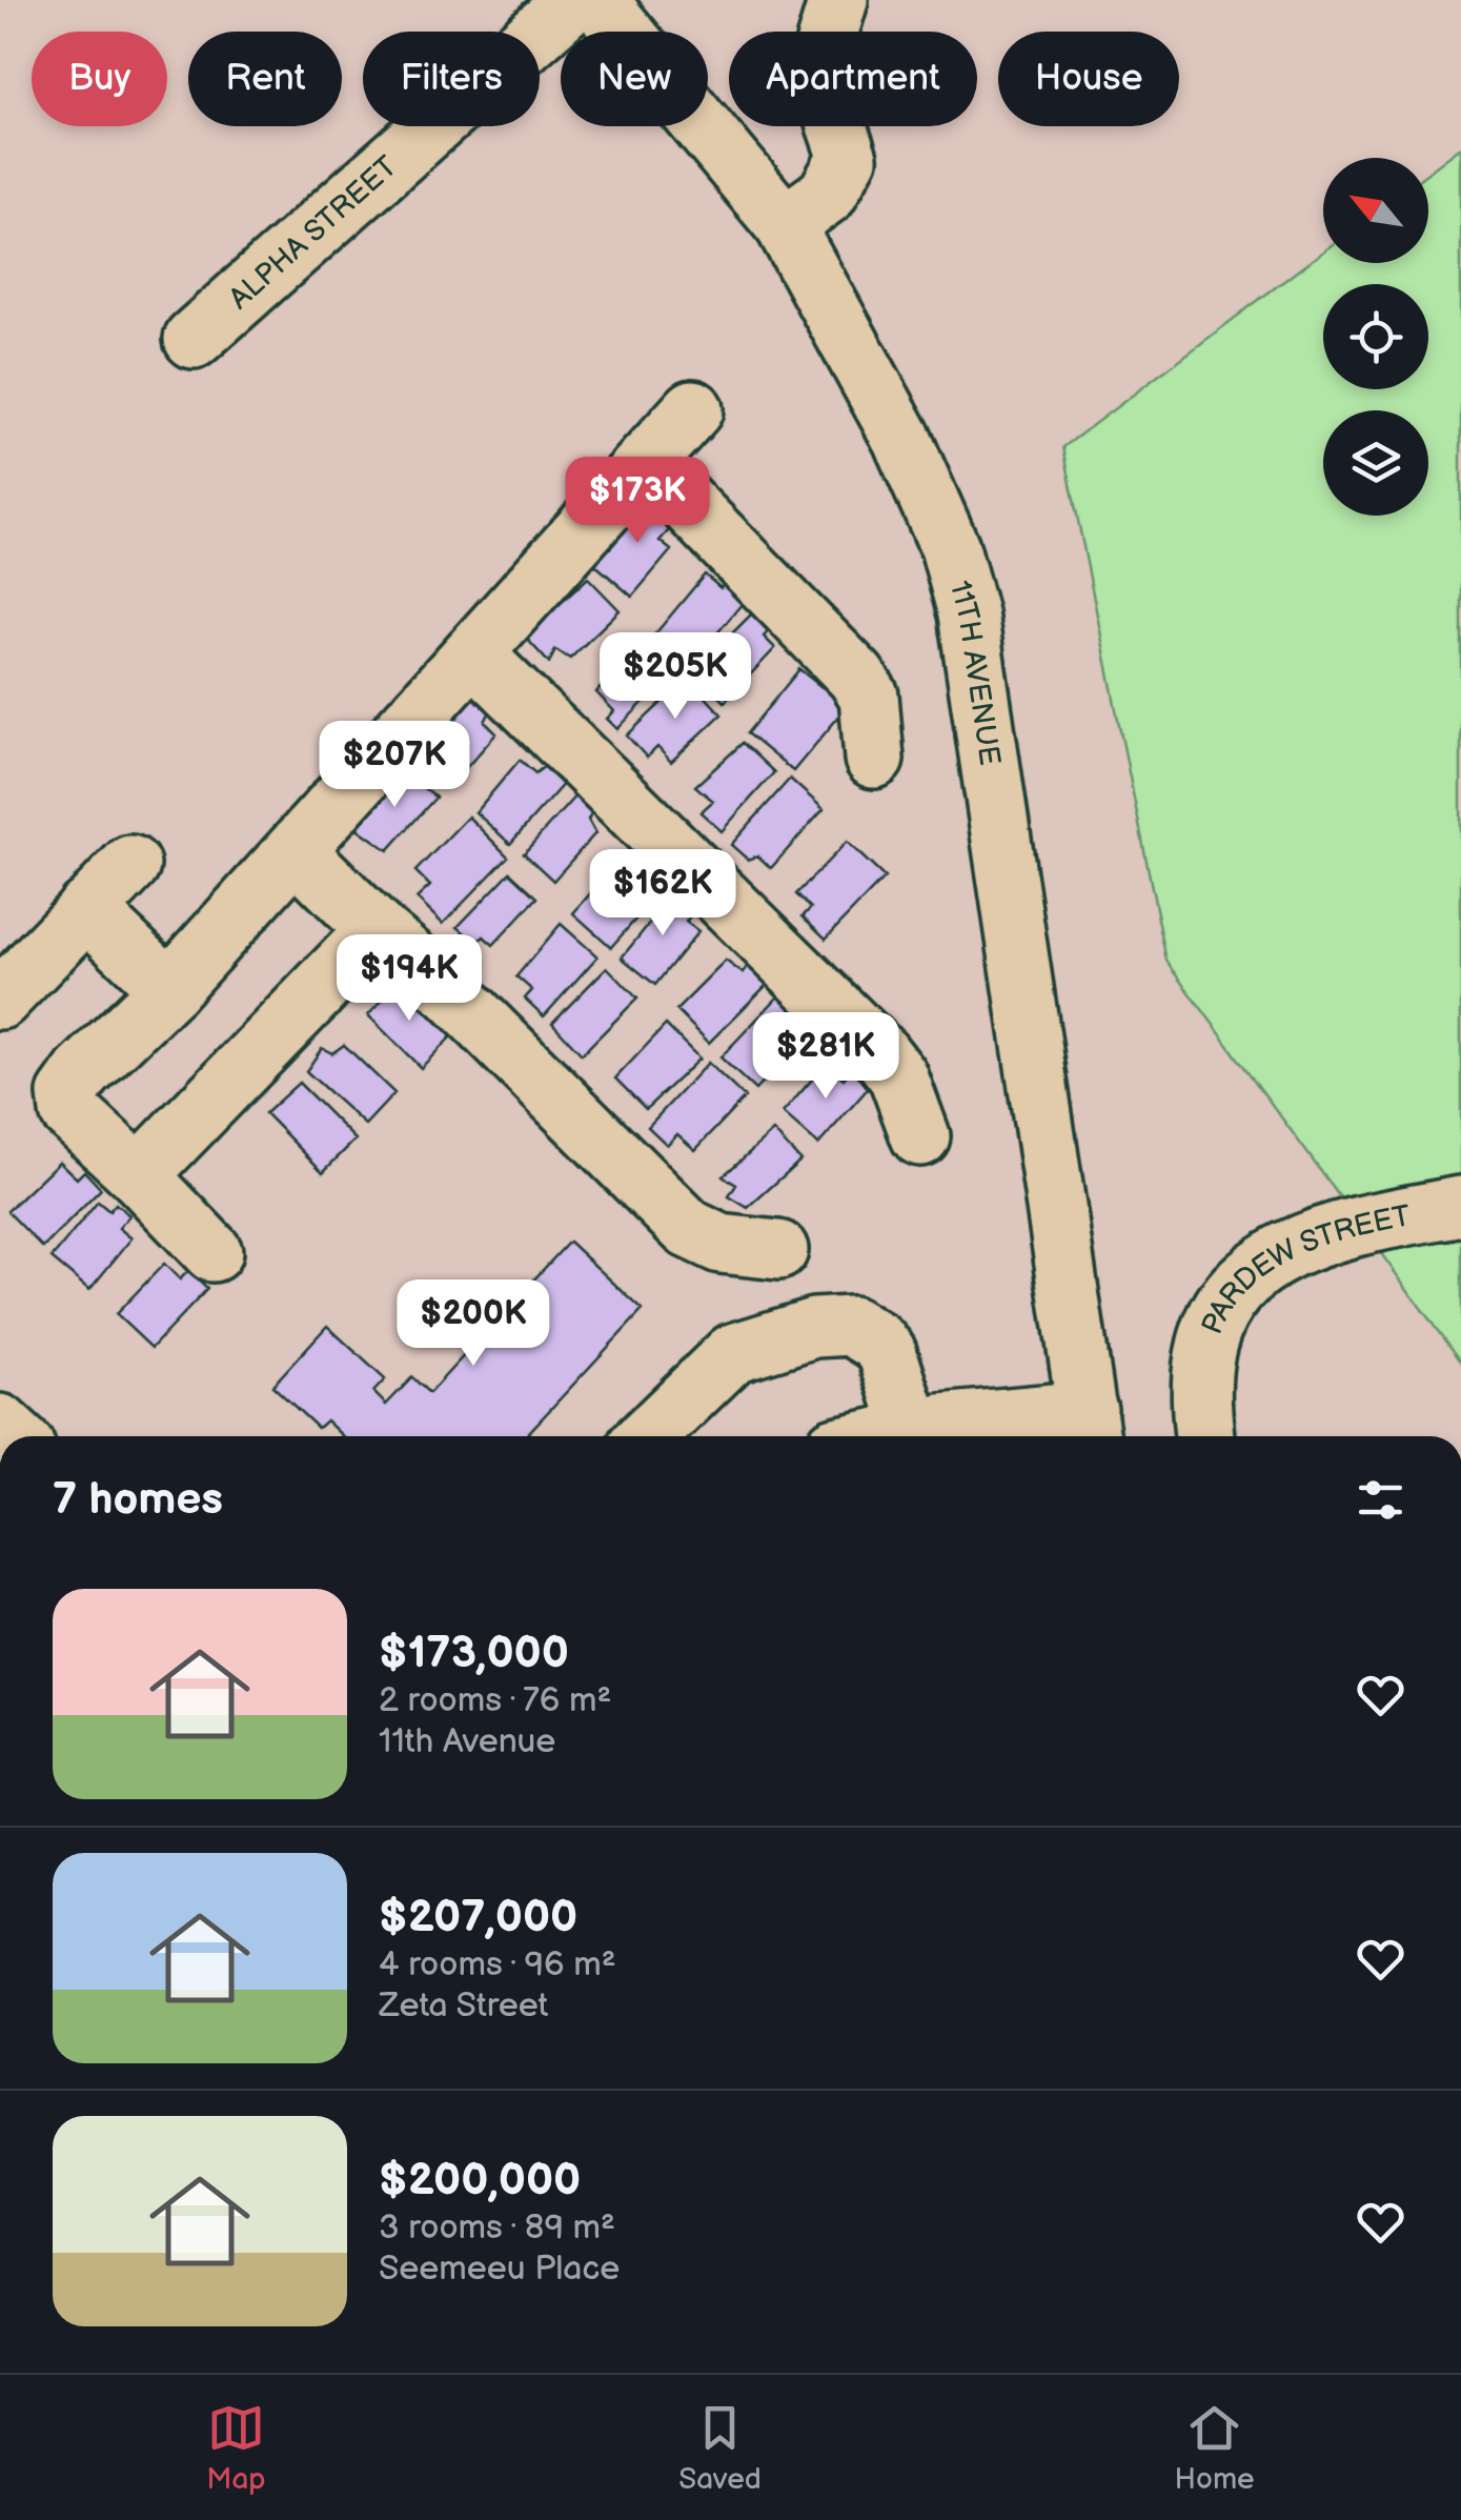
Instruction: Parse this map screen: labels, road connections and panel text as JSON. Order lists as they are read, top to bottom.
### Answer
{
  "streets": {
    "street": ["ALPHA STREET", "11TH AVENUE", "PARDEW STREET"]
  },
  "north": "top left",
  "page": {
    "chip": [
      "Buy",
      "Rent",
      "Filters",
      "New",
      "Apartment",
      "House"
    ],
    "price": [
      "$173K",
      "$205K",
      "$207K",
      "$162K",
      "$194K",
      "$281K",
      "$200K"
    ],
    "heading": "7 homes",
    "list": [
      {
        "name": "$173,000",
        "note": "2 rooms · 76 m² · 11th Avenue"
      },
      {
        "name": "$207,000",
        "note": "4 rooms · 96 m² · Zeta Street"
      },
      {
        "name": "$200,000",
        "note": "3 rooms · 89 m² · Seemeeu Place"
      }
    ],
    "tabs": ["Map", "Saved", "Home"]
  }
}
